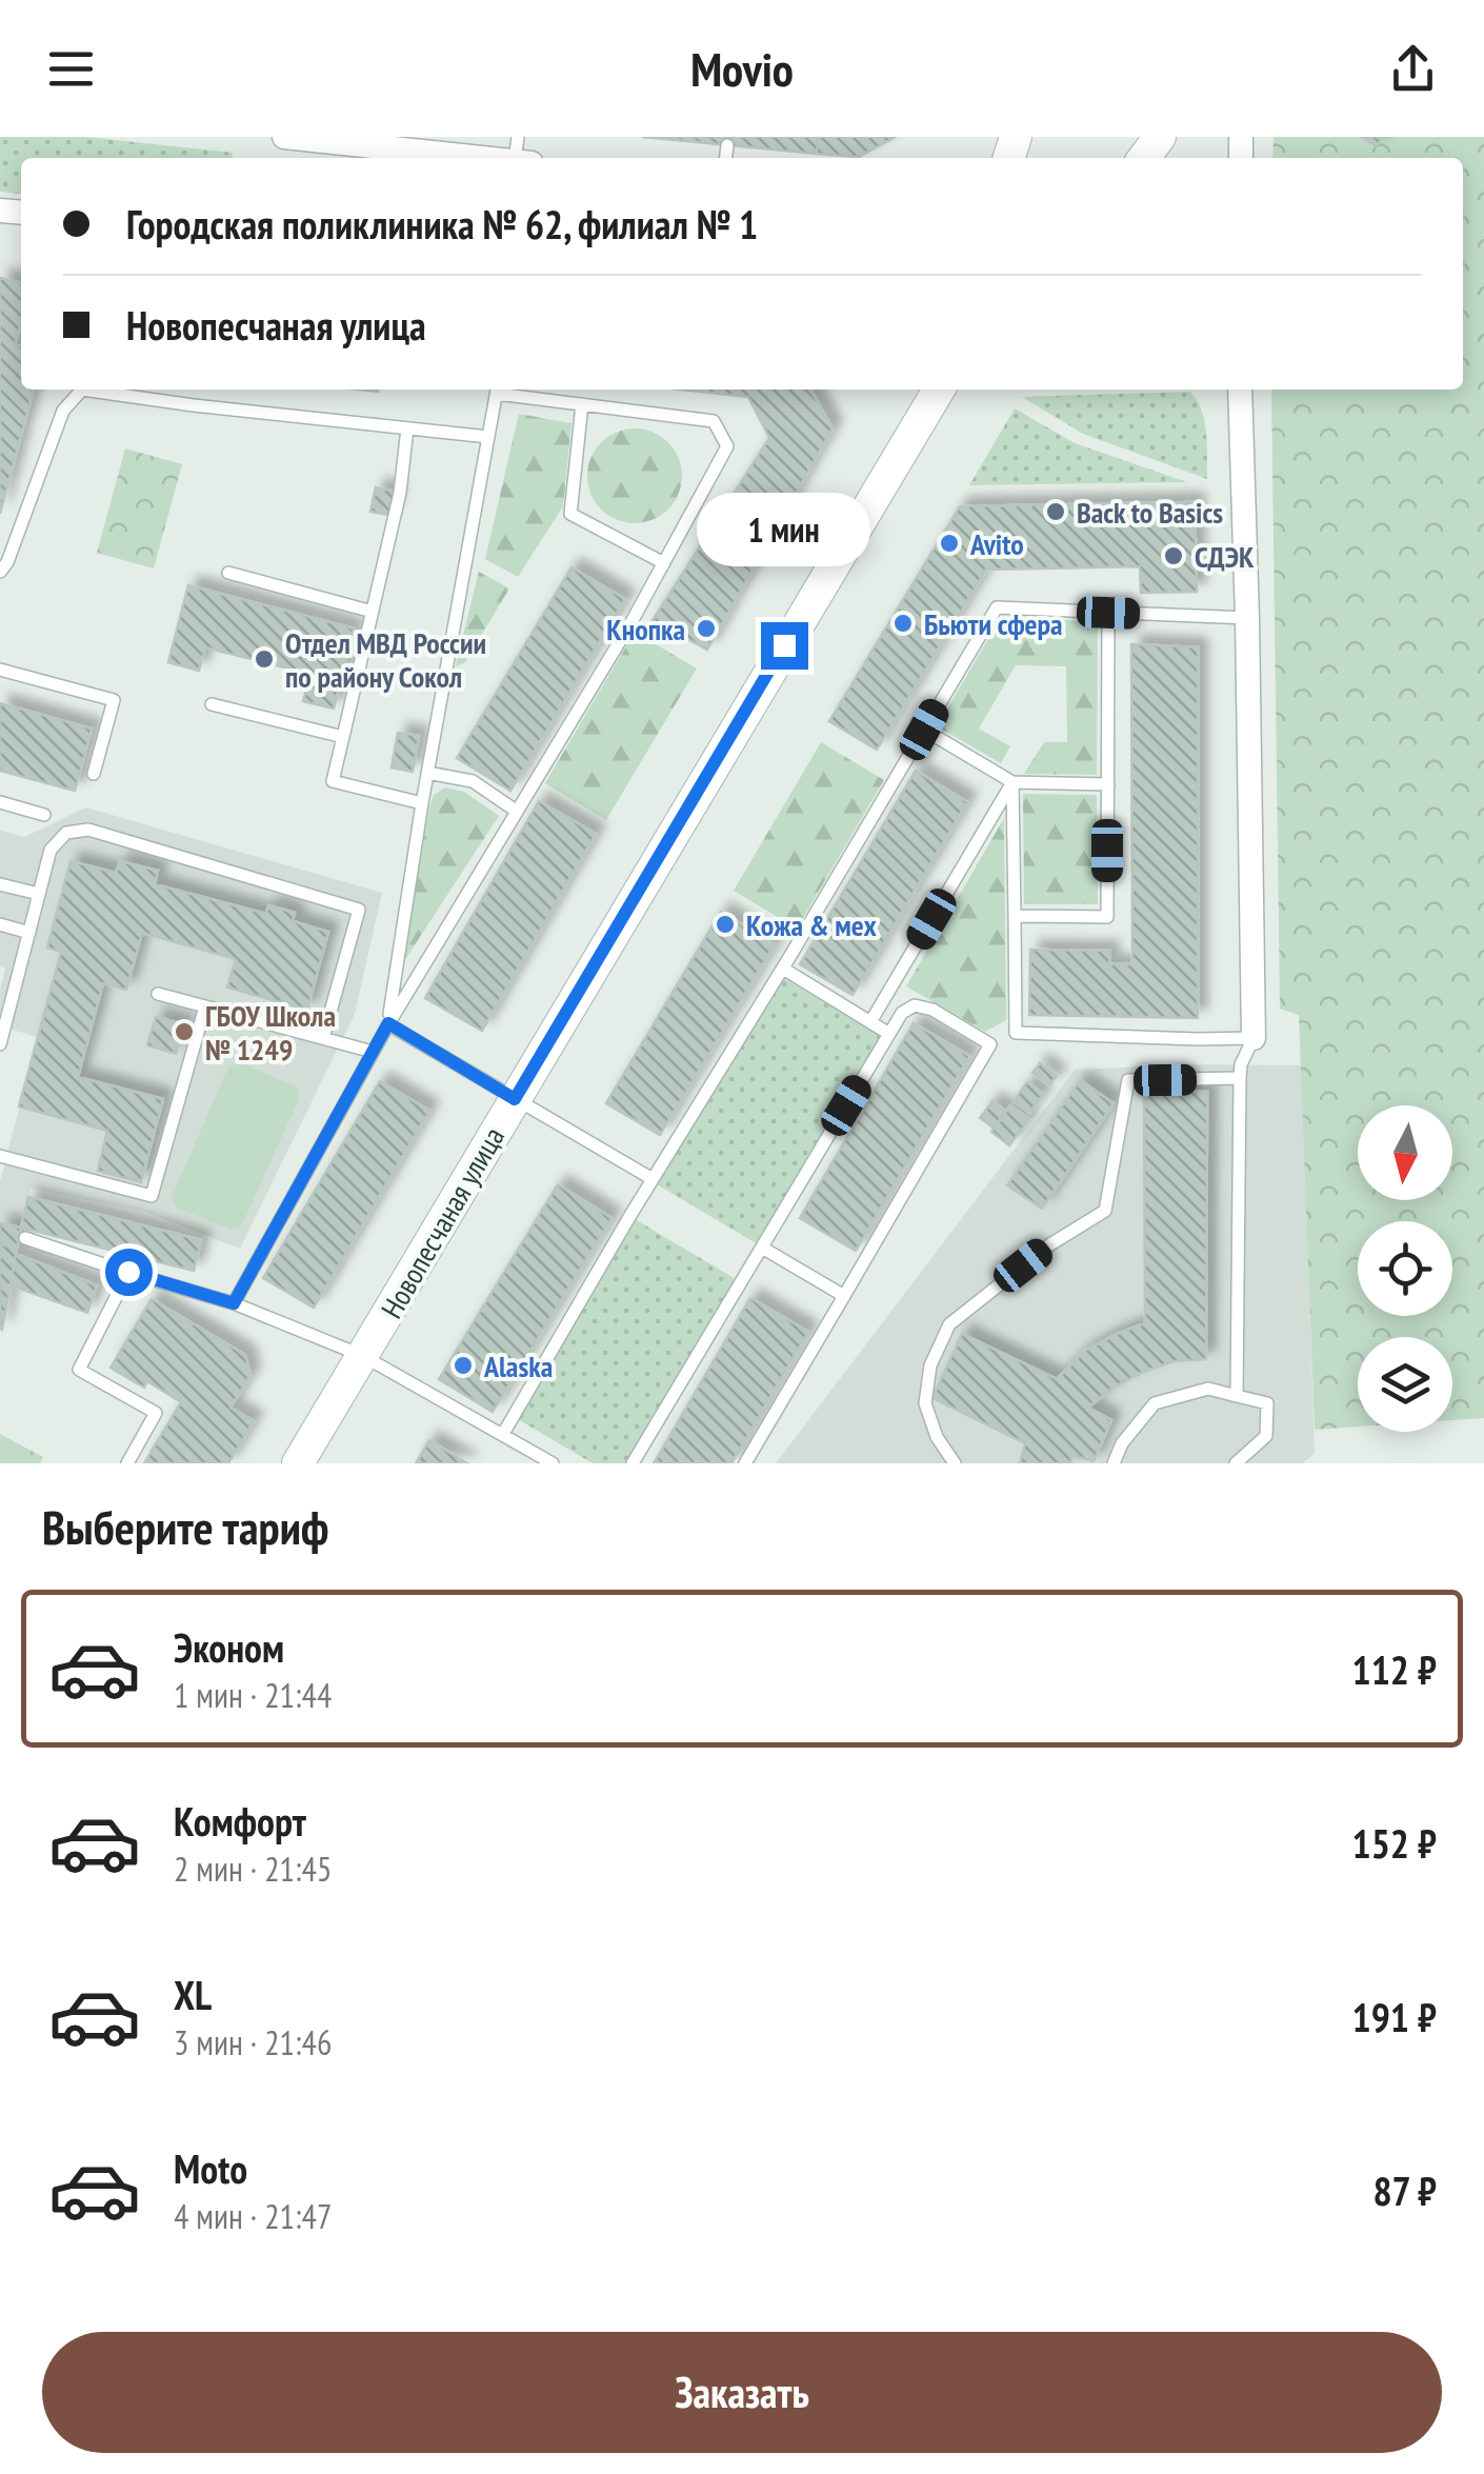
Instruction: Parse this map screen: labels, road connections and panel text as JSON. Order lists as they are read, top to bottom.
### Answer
{
  "streets": {
    "main road": ["Новопесчаная улица"]
  },
  "places": [
    "Back to Basics",
    "Avito",
    "СДЭК",
    "Бьюти сфера",
    "Кнопка",
    "Отдел МВД России по району Сокол",
    "Кожа & мех",
    "ГБОУ Школа № 1249",
    "Alaska"
  ],
  "north": "bottom",
  "page": {
    "header": "Movio",
    "banner": ["Городская поликлиника № 62, филиал № 1", "Новопесчаная улица"],
    "bubble": "1 мин",
    "heading": "Выберите тариф",
    "list": [
      {
        "name": "Эконом",
        "note": "1 мин · 21:44",
        "value": "112 ₽"
      },
      {
        "name": "Комфорт",
        "note": "2 мин · 21:45",
        "value": "152 ₽"
      },
      {
        "name": "XL",
        "note": "3 мин · 21:46",
        "value": "191 ₽"
      },
      {
        "name": "Moto",
        "note": "4 мин · 21:47",
        "value": "87 ₽"
      }
    ],
    "buttons": "Заказать"
  }
}
